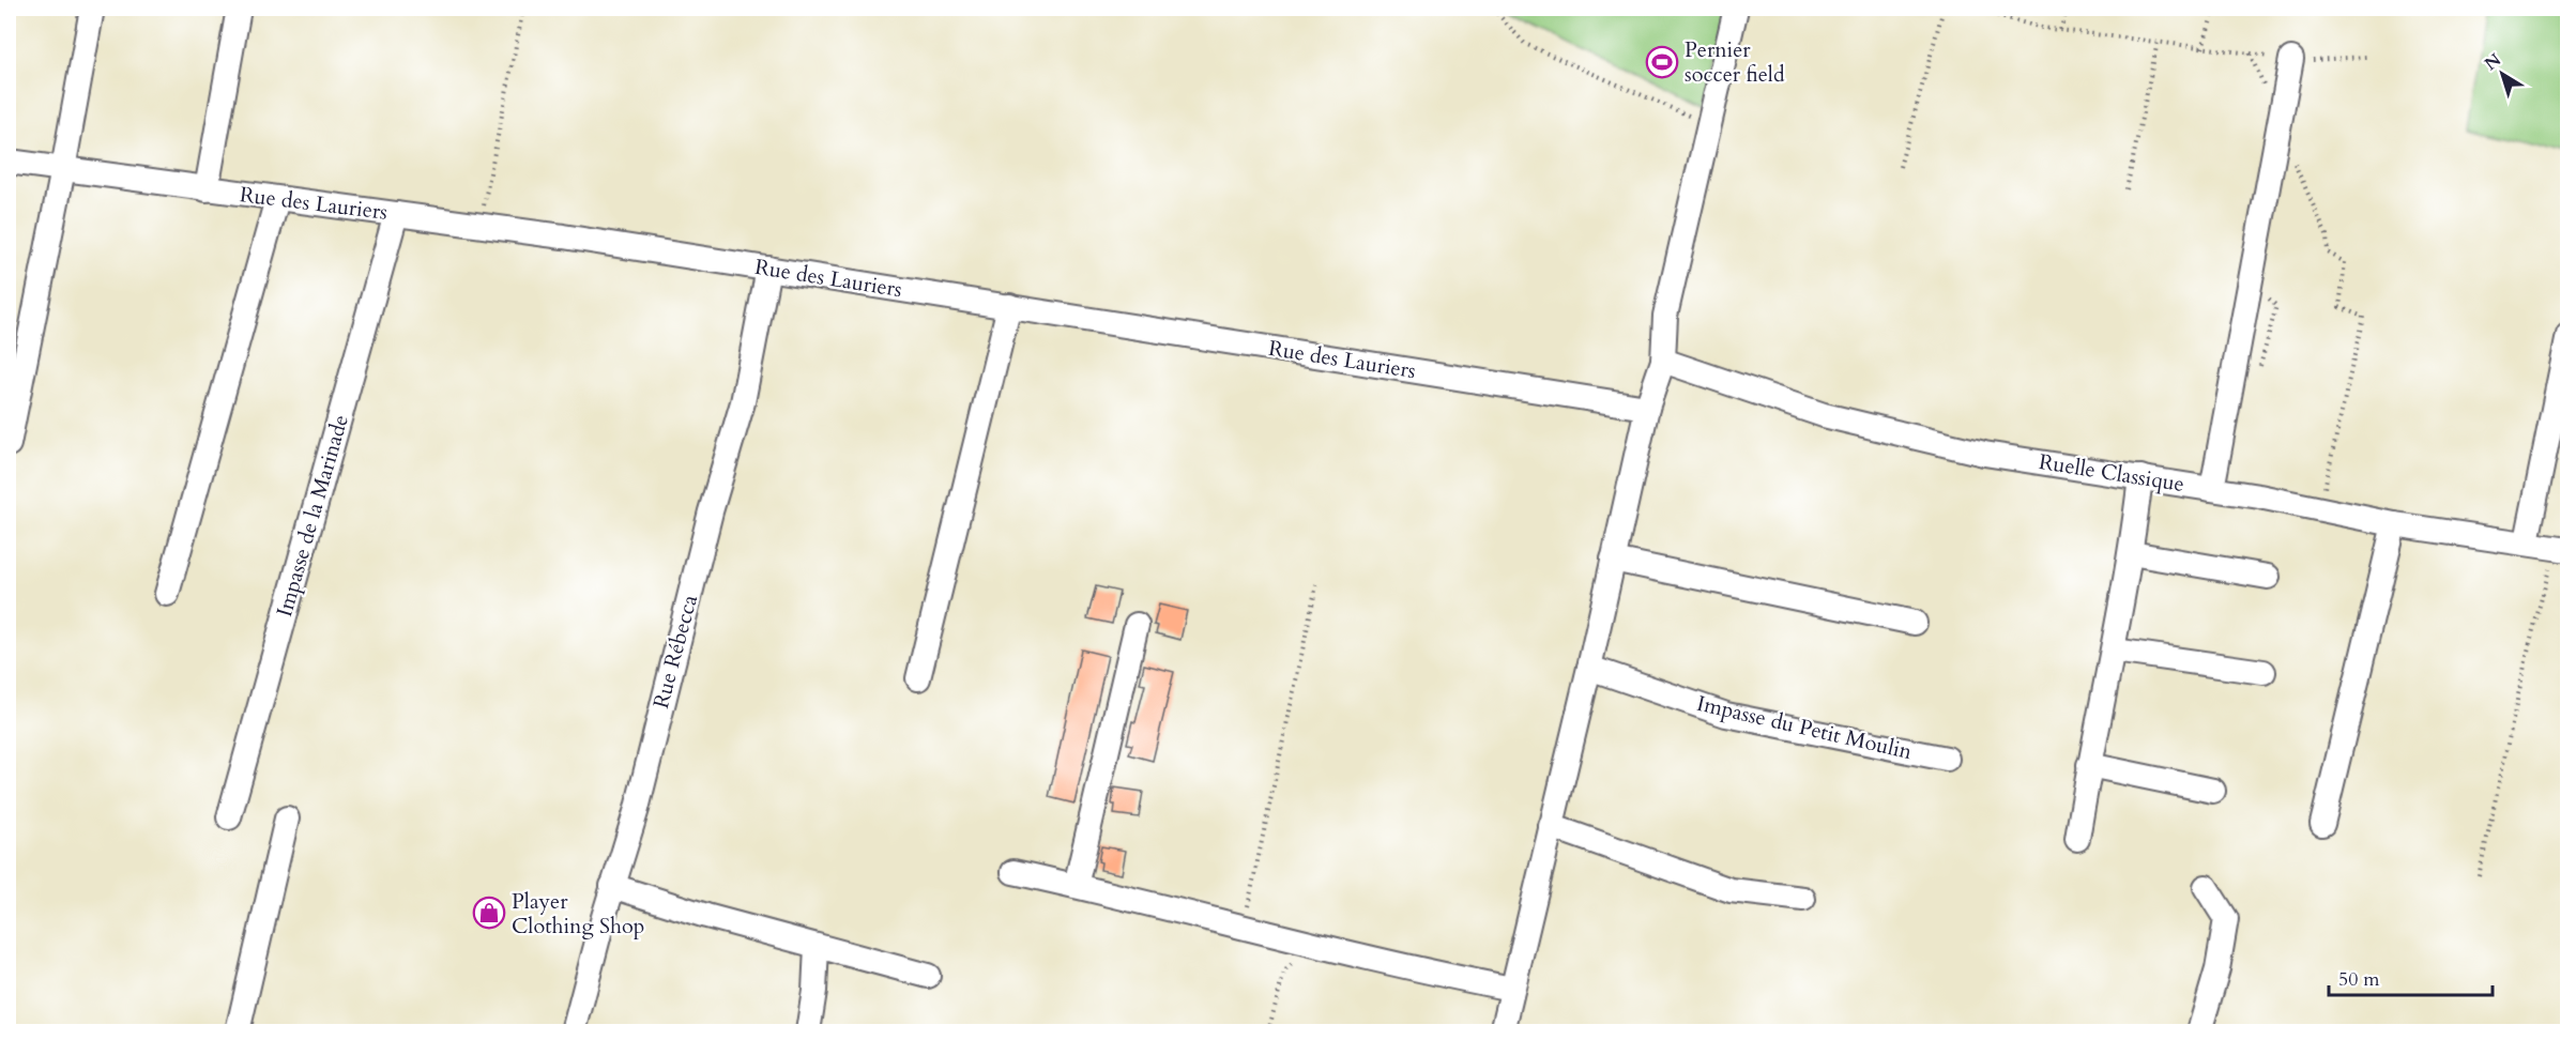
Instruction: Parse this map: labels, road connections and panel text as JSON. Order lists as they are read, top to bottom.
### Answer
{
  "streets": {
    "street": [
      "Rue des Lauriers",
      "Ruelle Classique",
      "Impasse de la Marinade",
      "Rue Rébecca",
      "Impasse du Petit Moulin"
    ]
  },
  "crossings": [
    ["Rue des Lauriers", "Impasse de la Marinade"],
    ["Rue des Lauriers", "Rue Rébecca"]
  ],
  "places": {
    "sports": ["Pernier soccer field"],
    "shop": ["Player Clothing Shop"]
  },
  "scale_bar": "50 m",
  "north": "top left"
}
